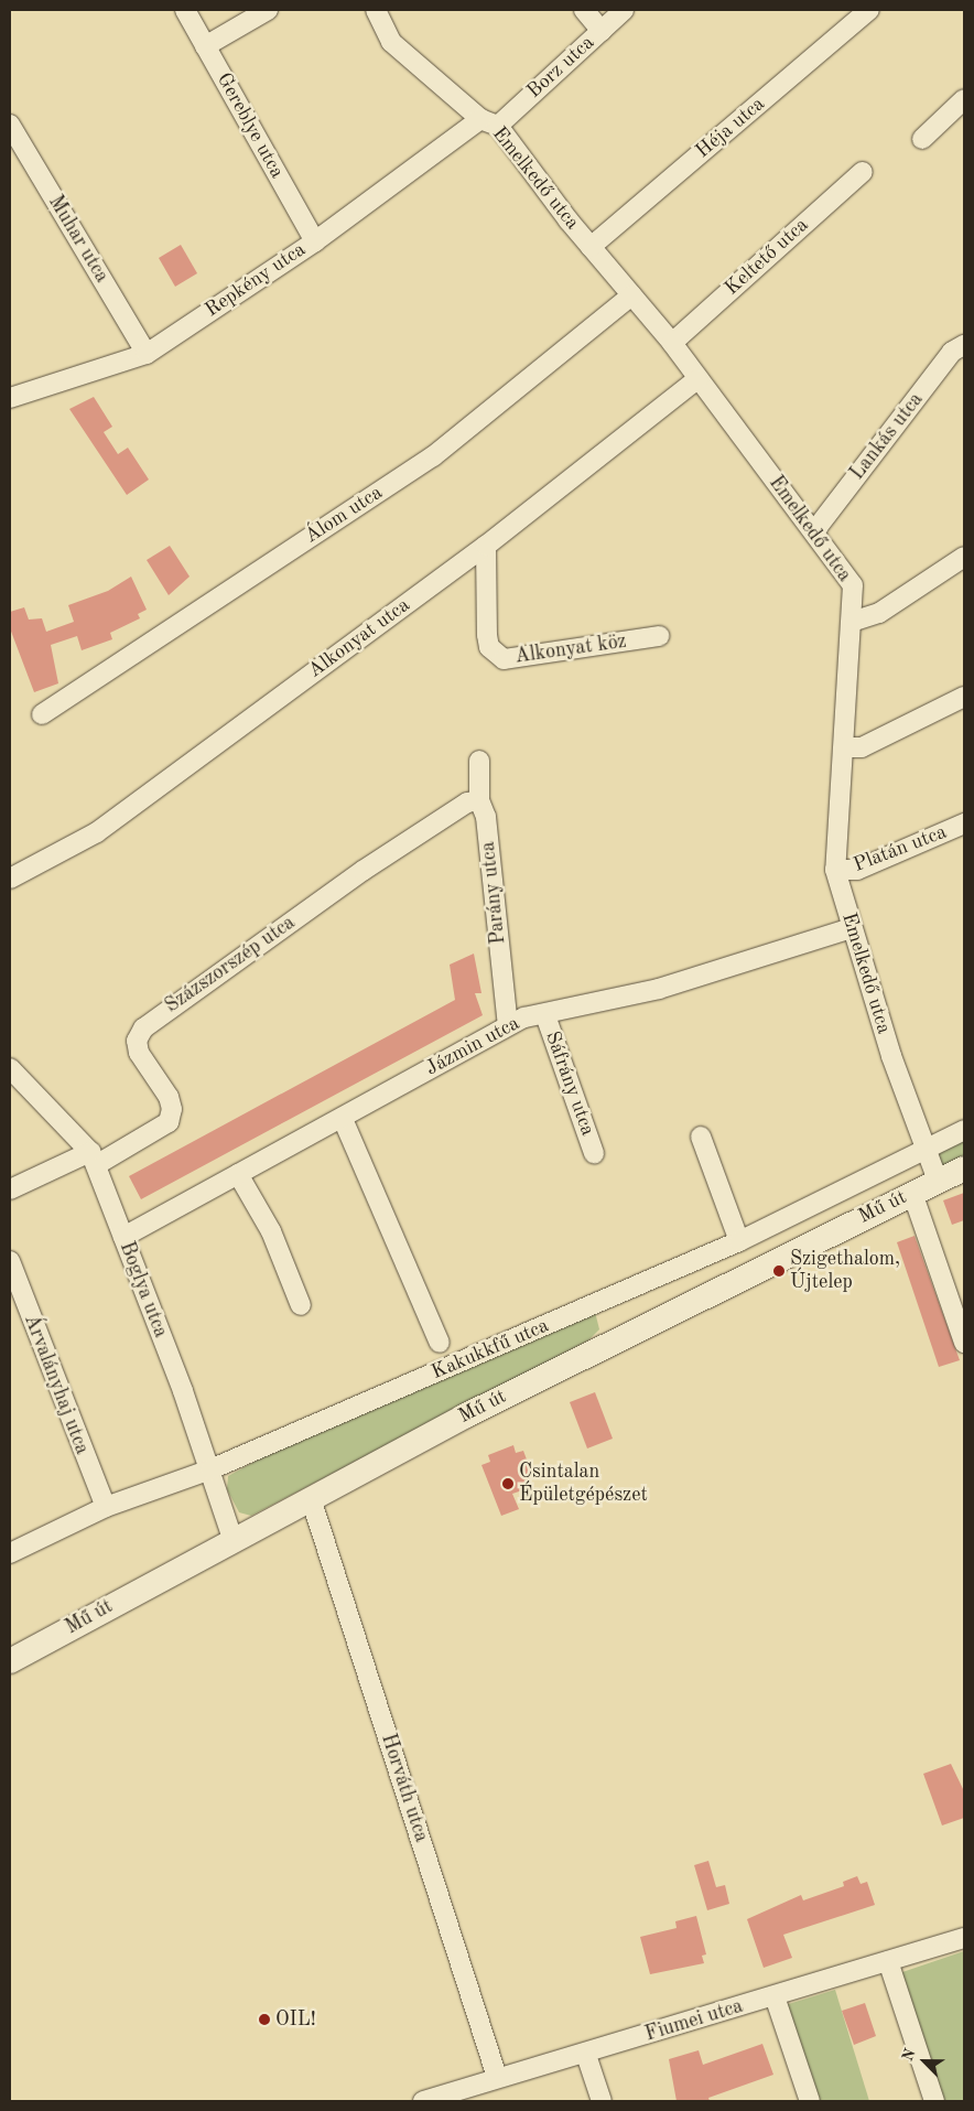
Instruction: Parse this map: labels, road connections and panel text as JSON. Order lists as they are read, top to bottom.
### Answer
{
  "streets": {
    "street": [
      "Borz utca",
      "Gereblye utca",
      "Héja utca",
      "Emelkedő utca",
      "Muhar utca",
      "Keltető utca",
      "Repkény utca",
      "Lankás utca",
      "Álom utca",
      "Alkonyat utca",
      "Alkonyat köz",
      "Platán utca",
      "Parány utca",
      "Százszorszép utca",
      "Jázmin utca",
      "Sáfrány utca",
      "Mű út",
      "Boglya utca",
      "Kakukkfű utca",
      "Árvalányhaj utca",
      "Horváth utca",
      "Fiumei utca"
    ]
  },
  "crossings": [
    ["Borz utca", "Emelkedő utca"],
    ["Borz utca", "Repkény utca"],
    ["Gereblye utca", "Repkény utca"],
    ["Héja utca", "Emelkedő utca"],
    ["Emelkedő utca", "Keltető utca"],
    ["Emelkedő utca", "Repkény utca"],
    ["Emelkedő utca", "Lankás utca"],
    ["Emelkedő utca", "Álom utca"],
    ["Emelkedő utca", "Alkonyat utca"],
    ["Emelkedő utca", "Platán utca"],
    ["Emelkedő utca", "Jázmin utca"],
    ["Emelkedő utca", "Mű út"],
    ["Emelkedő utca", "Kakukkfű utca"],
    ["Muhar utca", "Repkény utca"],
    ["Alkonyat utca", "Alkonyat köz"],
    ["Parány utca", "Százszorszép utca"],
    ["Parány utca", "Jázmin utca"],
    ["Százszorszép utca", "Boglya utca"],
    ["Jázmin utca", "Sáfrány utca"],
    ["Jázmin utca", "Boglya utca"],
    ["Mű út", "Boglya utca"],
    ["Mű út", "Horváth utca"],
    ["Boglya utca", "Kakukkfű utca"],
    ["Kakukkfű utca", "Árvalányhaj utca"],
    ["Horváth utca", "Fiumei utca"]
  ],
  "places": ["Szigethalom, Újtelep", "Csintalan Épületgépészet", "OIL!"],
  "north": "top left"
}
